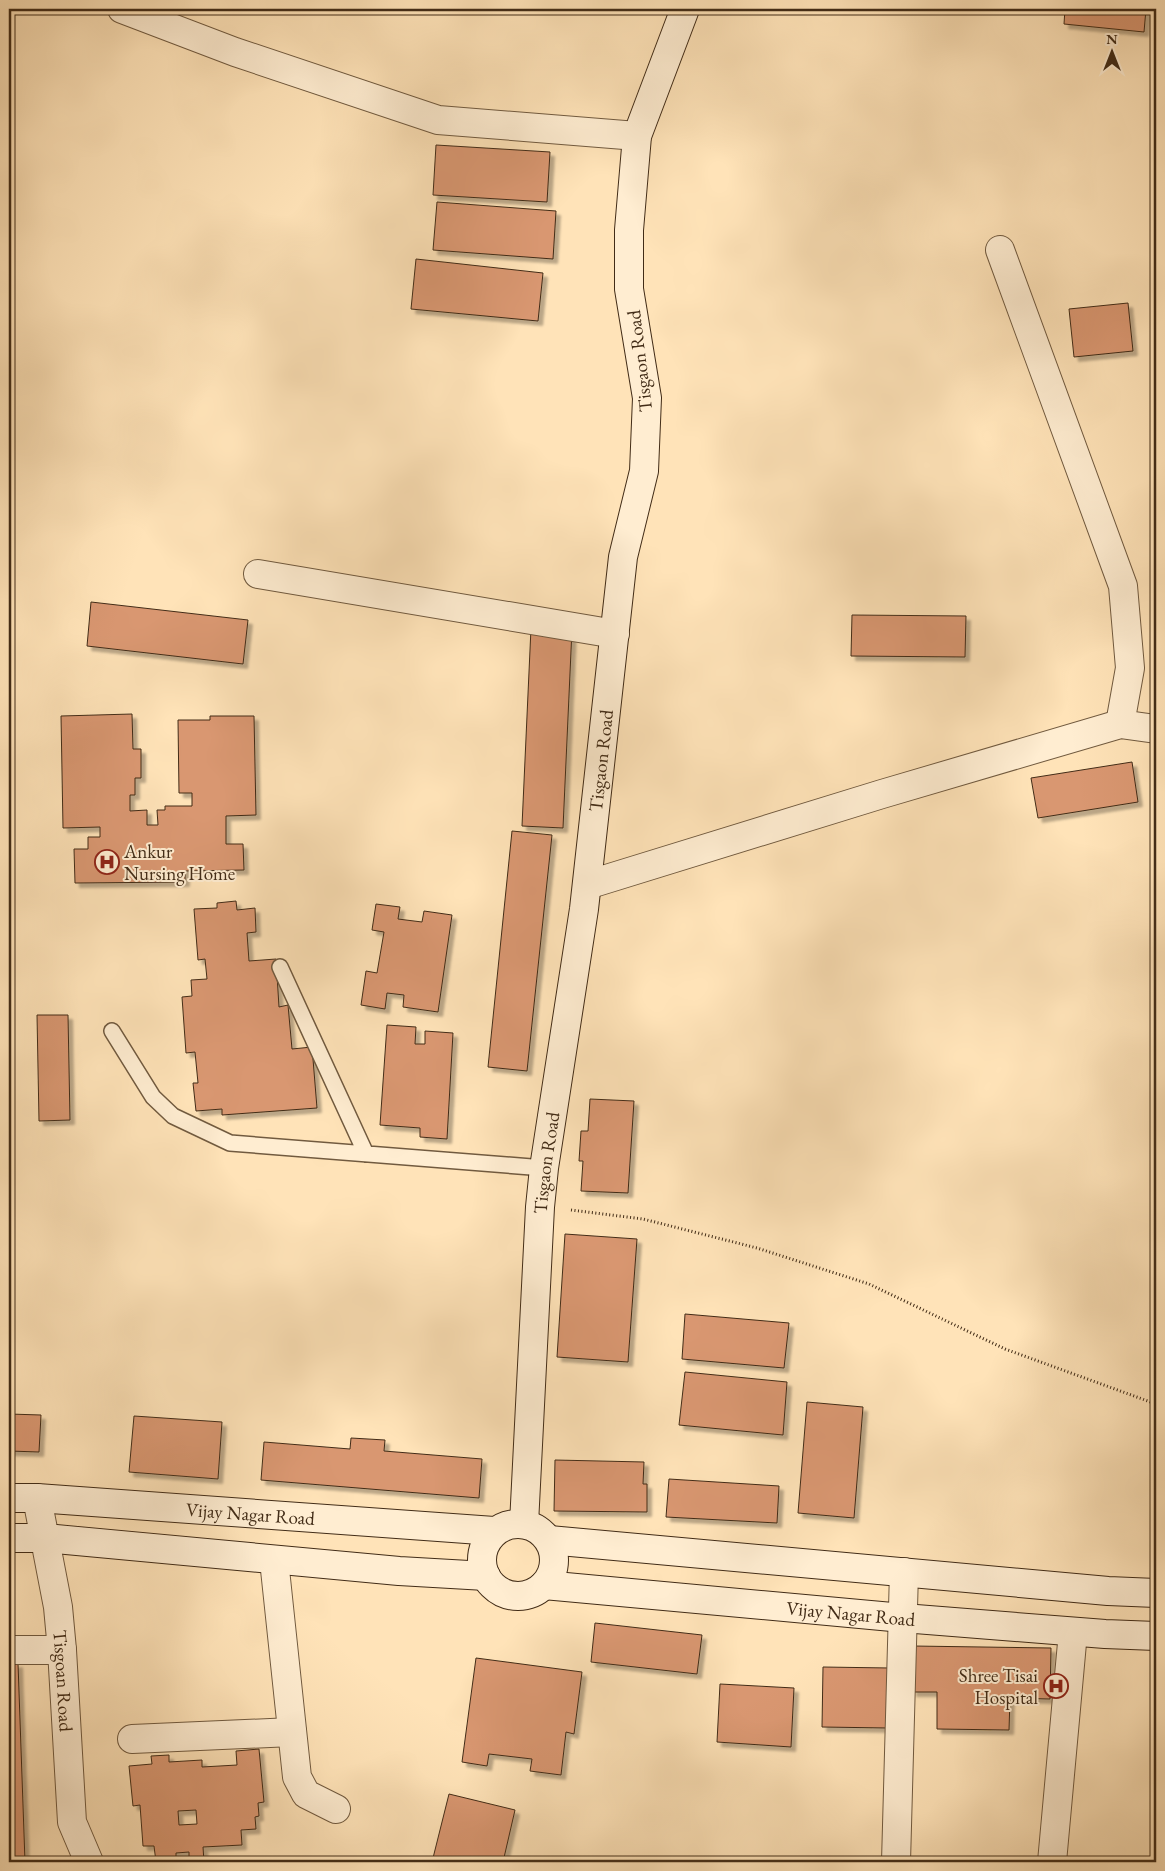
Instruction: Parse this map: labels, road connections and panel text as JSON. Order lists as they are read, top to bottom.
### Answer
{
  "streets": {
    "street": ["Tisgaon Road", "Vijay Nagar Road", "Tisgoan Road"]
  },
  "crossings": [
    ["Tisgaon Road", "Vijay Nagar Road"],
    ["Vijay Nagar Road", "Tisgoan Road"]
  ],
  "places": {
    "hospital": ["Ankur Nursing Home", "Shree Tisai Hospital"]
  },
  "north": "top"
}
